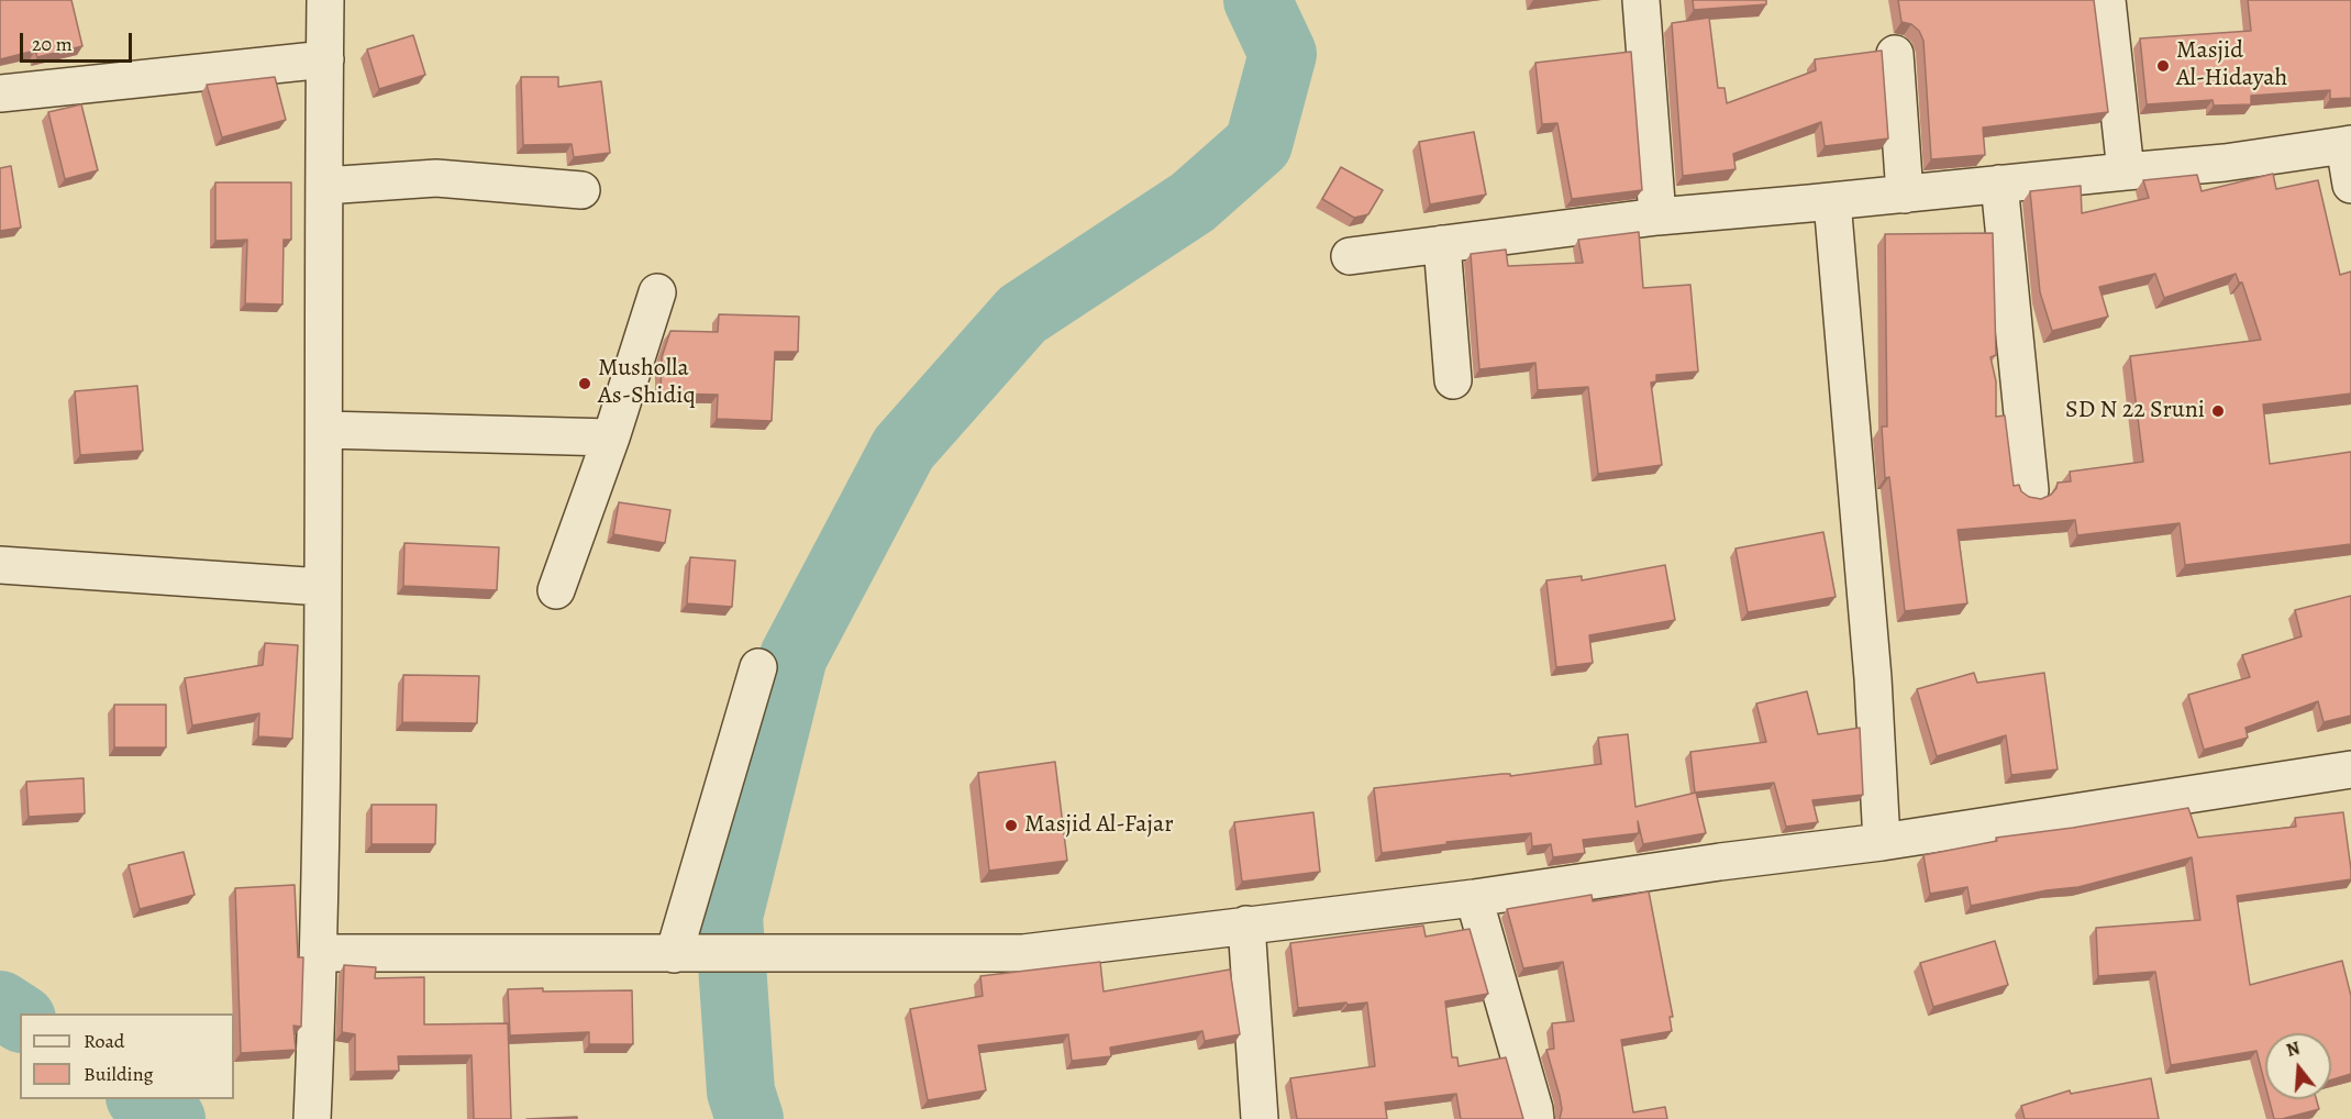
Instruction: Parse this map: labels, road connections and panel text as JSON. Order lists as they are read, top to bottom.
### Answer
{
  "places": [
    "Masjid Al-Hidayah",
    "Musholla As-Shidiq",
    "SD N 22 Sruni",
    "Masjid Al-Fajar"
  ],
  "legend": ["Road", "Building"],
  "scale_bar": "20 m",
  "north": "top"
}
